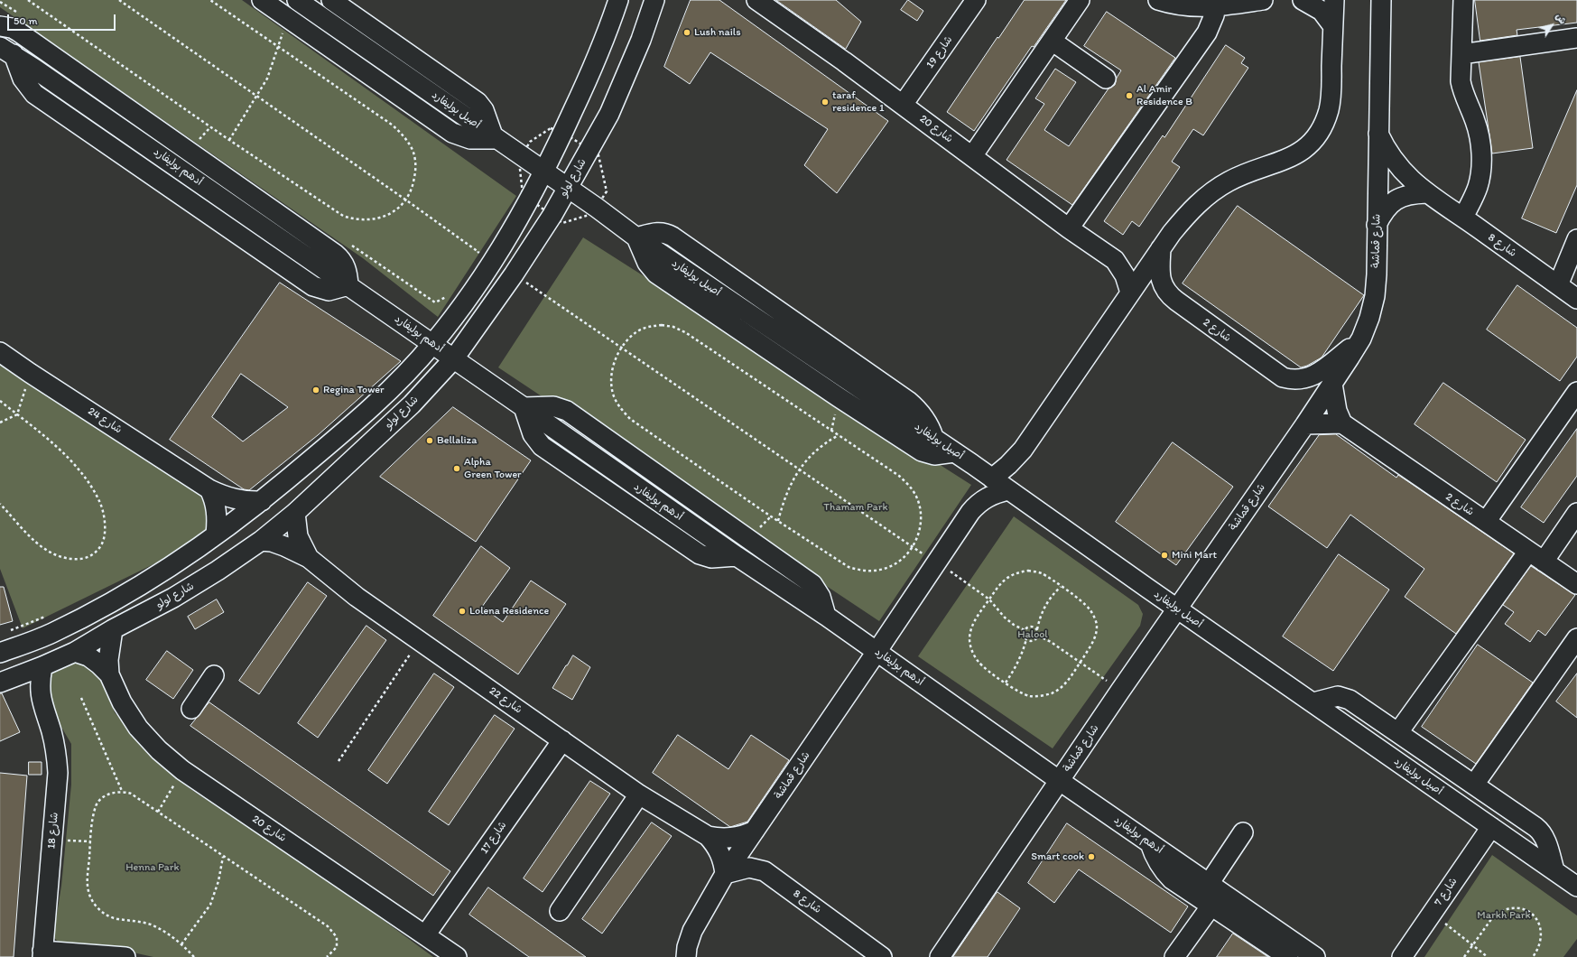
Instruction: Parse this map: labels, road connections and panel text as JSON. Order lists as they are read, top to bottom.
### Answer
{
  "streets": {
    "street": [
      "شارع 19",
      "أصيل بوليفارد",
      "شارع 20",
      "أدهم بوليفارد",
      "شارع لولو",
      "شارع قماشة",
      "شارع 8",
      "شارع 2",
      "شارع 24",
      "شارع 22",
      "شارع 18",
      "شارع 17",
      "شارع 7"
    ]
  },
  "crossings": [
    ["شارع 19", "شارع 20"],
    ["أصيل بوليفارد", "شارع لولو"],
    ["أصيل بوليفارد", "شارع قماشة"],
    ["أصيل بوليفارد", "شارع 7"],
    ["شارع 20", "شارع لولو"],
    ["شارع 20", "شارع 2"],
    ["شارع 20", "شارع 17"],
    ["أدهم بوليفارد", "شارع لولو"],
    ["أدهم بوليفارد", "شارع قماشة"],
    ["شارع لولو", "شارع 22"],
    ["شارع لولو", "شارع 18"],
    ["شارع قماشة", "شارع 8"],
    ["شارع قماشة", "شارع 2"],
    ["شارع قماشة", "شارع 22"],
    ["شارع 8", "شارع 22"],
    ["شارع 22", "شارع 17"]
  ],
  "parks": [
    "Thamam Park",
    "Halool",
    "Henna Park",
    "Markh Park"
  ],
  "places": [
    "Lush nails",
    "Al Amir Residence B",
    "taraf residence 1",
    "Regina Tower",
    "Bellaliza",
    "Alpha Green Tower",
    "Mini Mart",
    "Lolena Residence",
    "Smart cook"
  ],
  "scale_bar": "50 m",
  "north": "top right"
}
